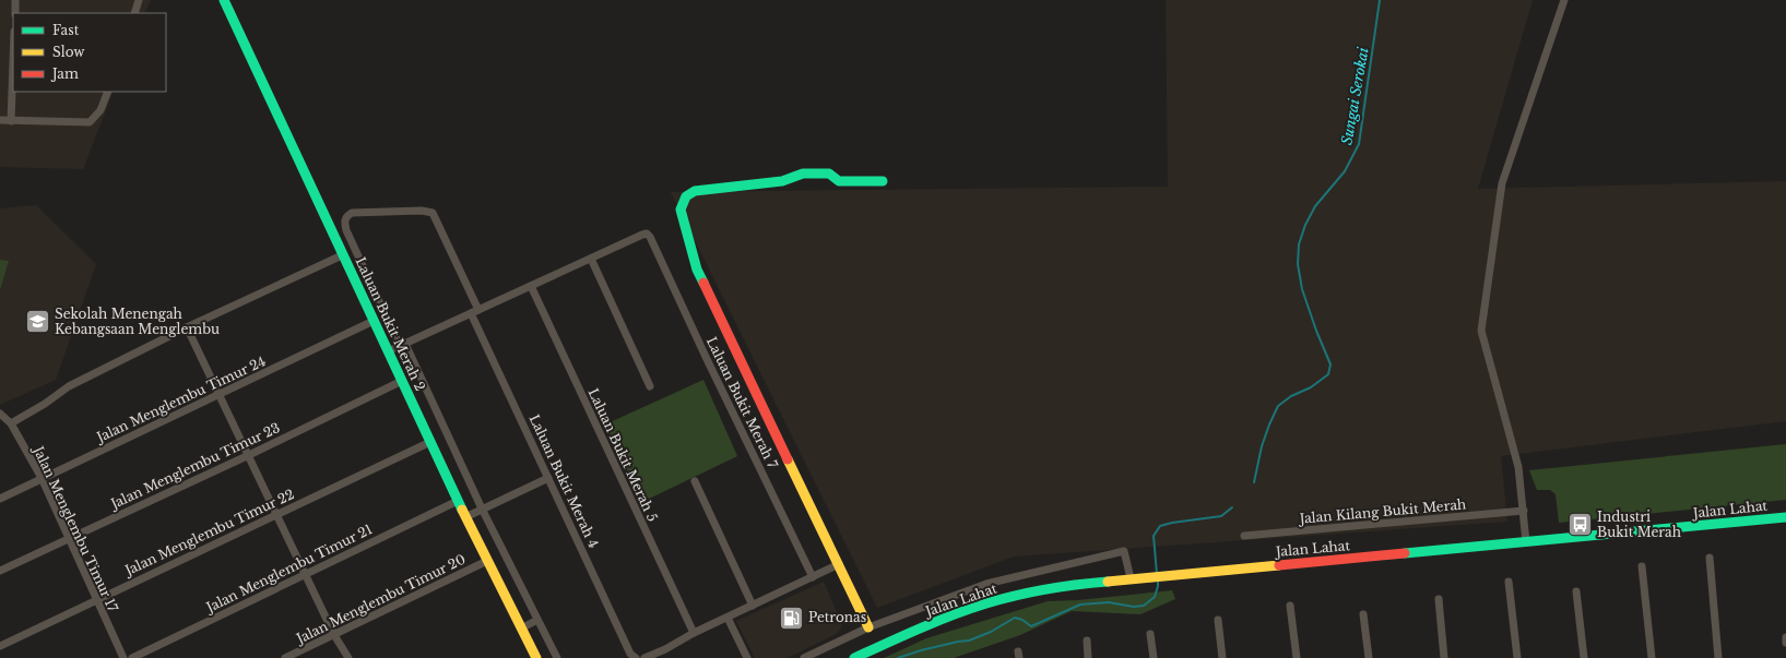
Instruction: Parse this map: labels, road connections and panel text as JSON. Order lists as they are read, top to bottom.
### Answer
{
  "streets": {
    "street": [
      "Laluan Bukit Merah 2",
      "Jalan Menglembu Timur 24",
      "Laluan Bukit Merah 7",
      "Laluan Bukit Merah 5",
      "Jalan Menglembu Timur 23",
      "Laluan Bukit Merah 4",
      "Jalan Lahat",
      "Jalan Kilang Bukit Merah",
      "Jalan Menglembu Timur 17",
      "Jalan Menglembu Timur 22",
      "Jalan Menglembu Timur 21",
      "Jalan Menglembu Timur 20"
    ]
  },
  "crossings": [
    ["Laluan Bukit Merah 2", "Jalan Menglembu Timur 24"],
    ["Laluan Bukit Merah 2", "Jalan Menglembu Timur 23"],
    ["Laluan Bukit Merah 2", "Laluan Bukit Merah 4"],
    ["Laluan Bukit Merah 2", "Jalan Menglembu Timur 22"],
    ["Laluan Bukit Merah 2", "Jalan Menglembu Timur 21"],
    ["Laluan Bukit Merah 2", "Jalan Menglembu Timur 20"],
    ["Jalan Menglembu Timur 24", "Jalan Menglembu Timur 17"],
    ["Jalan Menglembu Timur 23", "Jalan Menglembu Timur 17"],
    ["Jalan Menglembu Timur 17", "Jalan Menglembu Timur 22"]
  ],
  "water": ["Sungai Serokai"],
  "places": {
    "school or university": ["Sekolah Menengah Kebangsaan Menglembu"],
    "bus stop": ["Industri Bukit Merah"],
    "fuel station": ["Petronas"]
  },
  "legend": ["Fast", "Slow", "Jam"]
}
